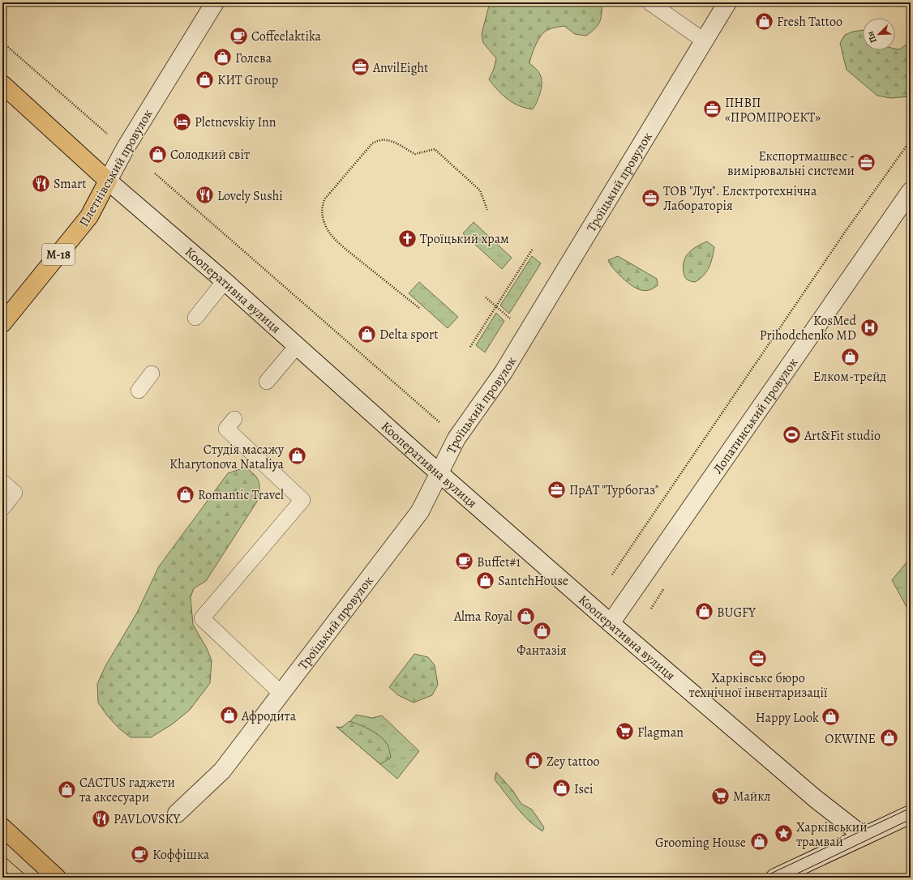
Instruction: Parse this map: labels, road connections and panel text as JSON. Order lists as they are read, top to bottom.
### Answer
{
  "streets": {
    "main road": ["Плетнівський провулок", "М-18", "Кооперативна вулиця"],
    "street": ["Троїцький провулок", "Лопатинський провулок"]
  },
  "crossings": [
    ["Плетнівський провулок", "Кооперативна вулиця"],
    ["Троїцький провулок", "Кооперативна вулиця"],
    ["Кооперативна вулиця", "Лопатинський провулок"]
  ],
  "places": {
    "shop": [
      "Fresh Tattoo",
      "Голева",
      "КИТ Group",
      "Солодкий світ",
      "Delta sport",
      "Елком-трейд",
      "Студія масажу Kharytonova Nataliya",
      "Romantic Travel",
      "SantehHouse",
      "BUGFY",
      "Alma Royal",
      "Фантазія",
      "Афродита",
      "Happy Look",
      "OKWINE",
      "Zey tattoo",
      "Isei",
      "CACTUS гаджети та аксесуари",
      "Grooming House"
    ],
    "cafe": ["Coffeelaktika", "Buffet#1", "Коффішка"],
    "office": [
      "AnvilEight",
      "ПНВП «ПРОМПРОЕКТ»",
      "Експортмашвес - вимірювальні системи",
      "ТОВ \"Луч\". Електротехнічна Лабораторія",
      "ПрАТ \"Турбогаз\"",
      "Харківське бюро технічної інвентаризації"
    ],
    "hotel": ["Pletnevskiy Inn"],
    "restaurant": ["Smart", "Lovely Sushi", "PAVLOVSKY"],
    "church": ["Троїцький храм"],
    "hospital": ["KosMed Prihodchenko MD"],
    "sports": ["Art&Fit studio"],
    "supermarket": ["Flagman", "Майкл"],
    "place": ["Харківський трамвай"]
  },
  "north": "bottom left"
}
